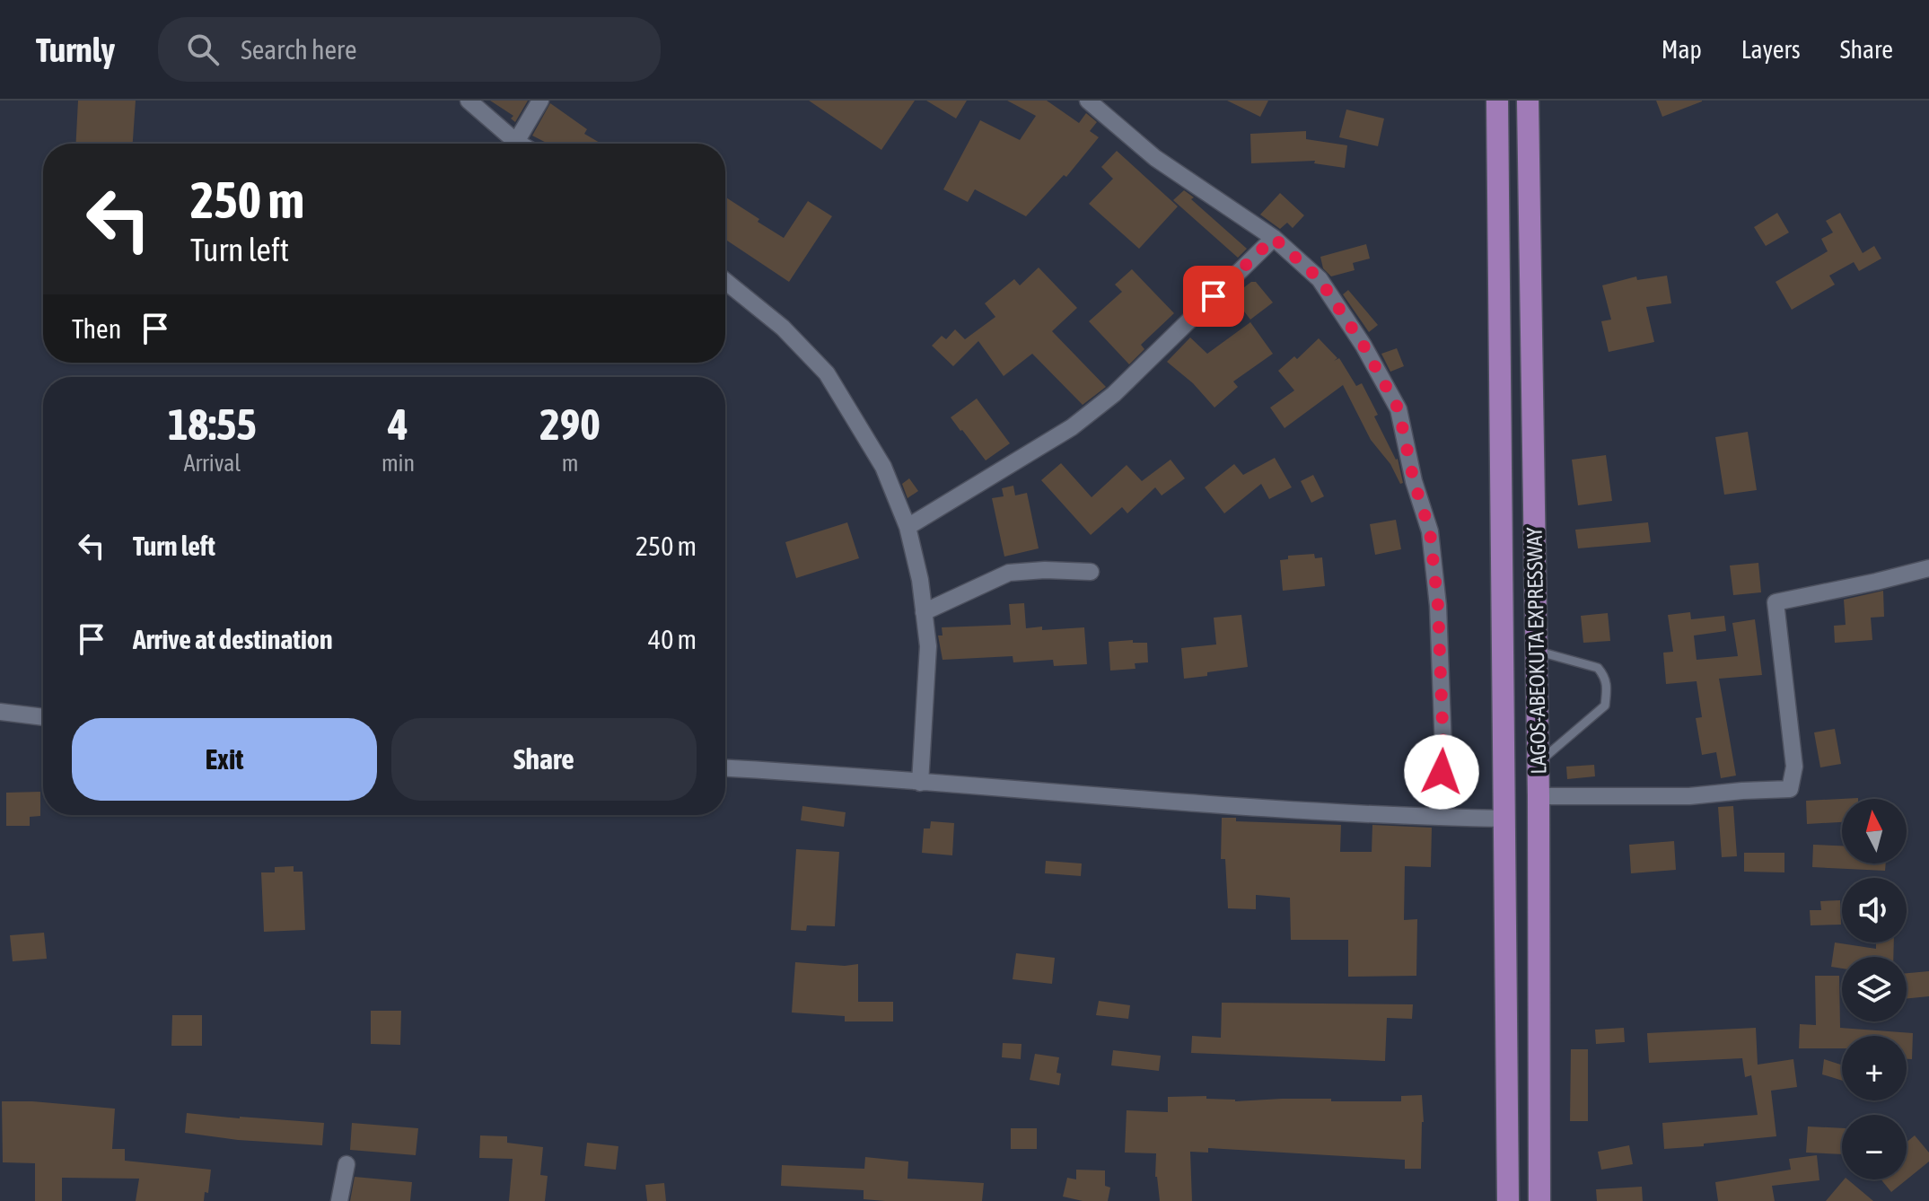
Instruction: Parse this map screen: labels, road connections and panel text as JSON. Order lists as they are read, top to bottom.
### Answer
{
  "streets": {
    "highway": ["LAGOS-ABEOKUTA EXPRESSWAY"]
  },
  "north": "top",
  "page": {
    "header": "Turnly",
    "search": "Search here",
    "nav": ["Map", "Layers", "Share"],
    "turn": ["250 m", "Turn left"],
    "then": "Then",
    "eta": [
      "18:55",
      "Arrival",
      "4",
      "min",
      "290",
      "m"
    ],
    "list": [
      {
        "name": "Turn left",
        "value": "250 m"
      },
      {
        "name": "Arrive at destination",
        "value": "40 m"
      }
    ],
    "buttons": ["Exit", "Share"],
    "map_buttons": ["+", "−"]
  }
}
